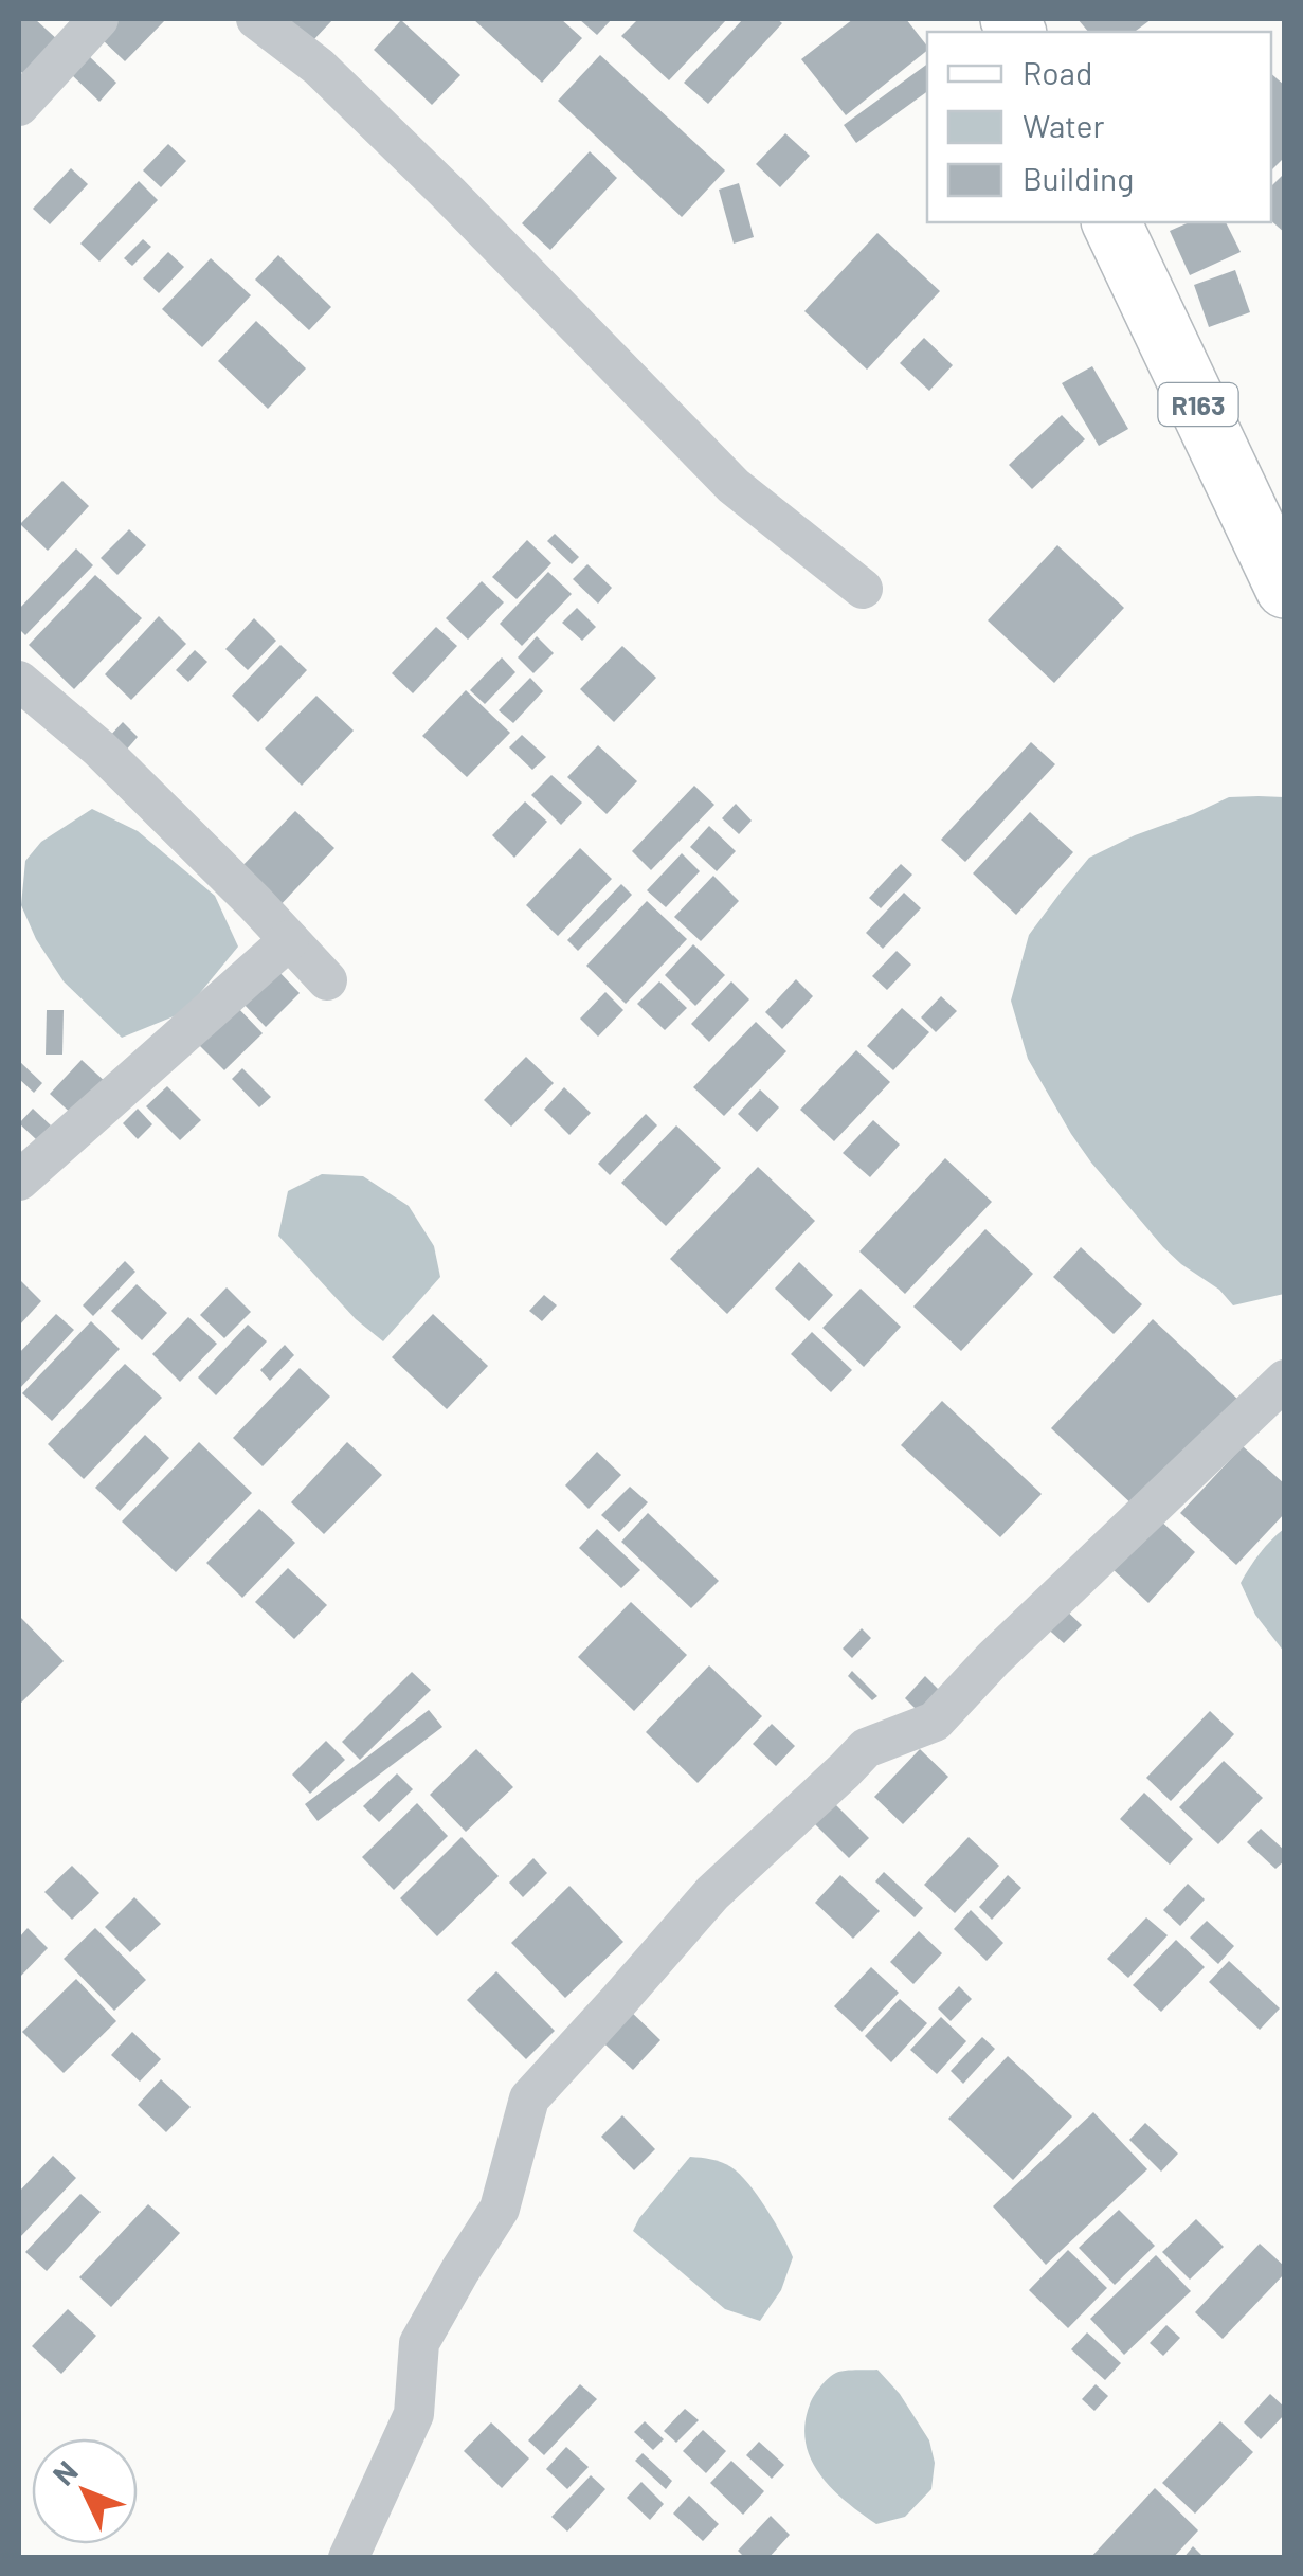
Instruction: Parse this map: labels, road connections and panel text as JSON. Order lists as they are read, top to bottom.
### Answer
{
  "streets": {
    "main road": ["R163"]
  },
  "legend": ["Road", "Water", "Building"],
  "north": "top left"
}
